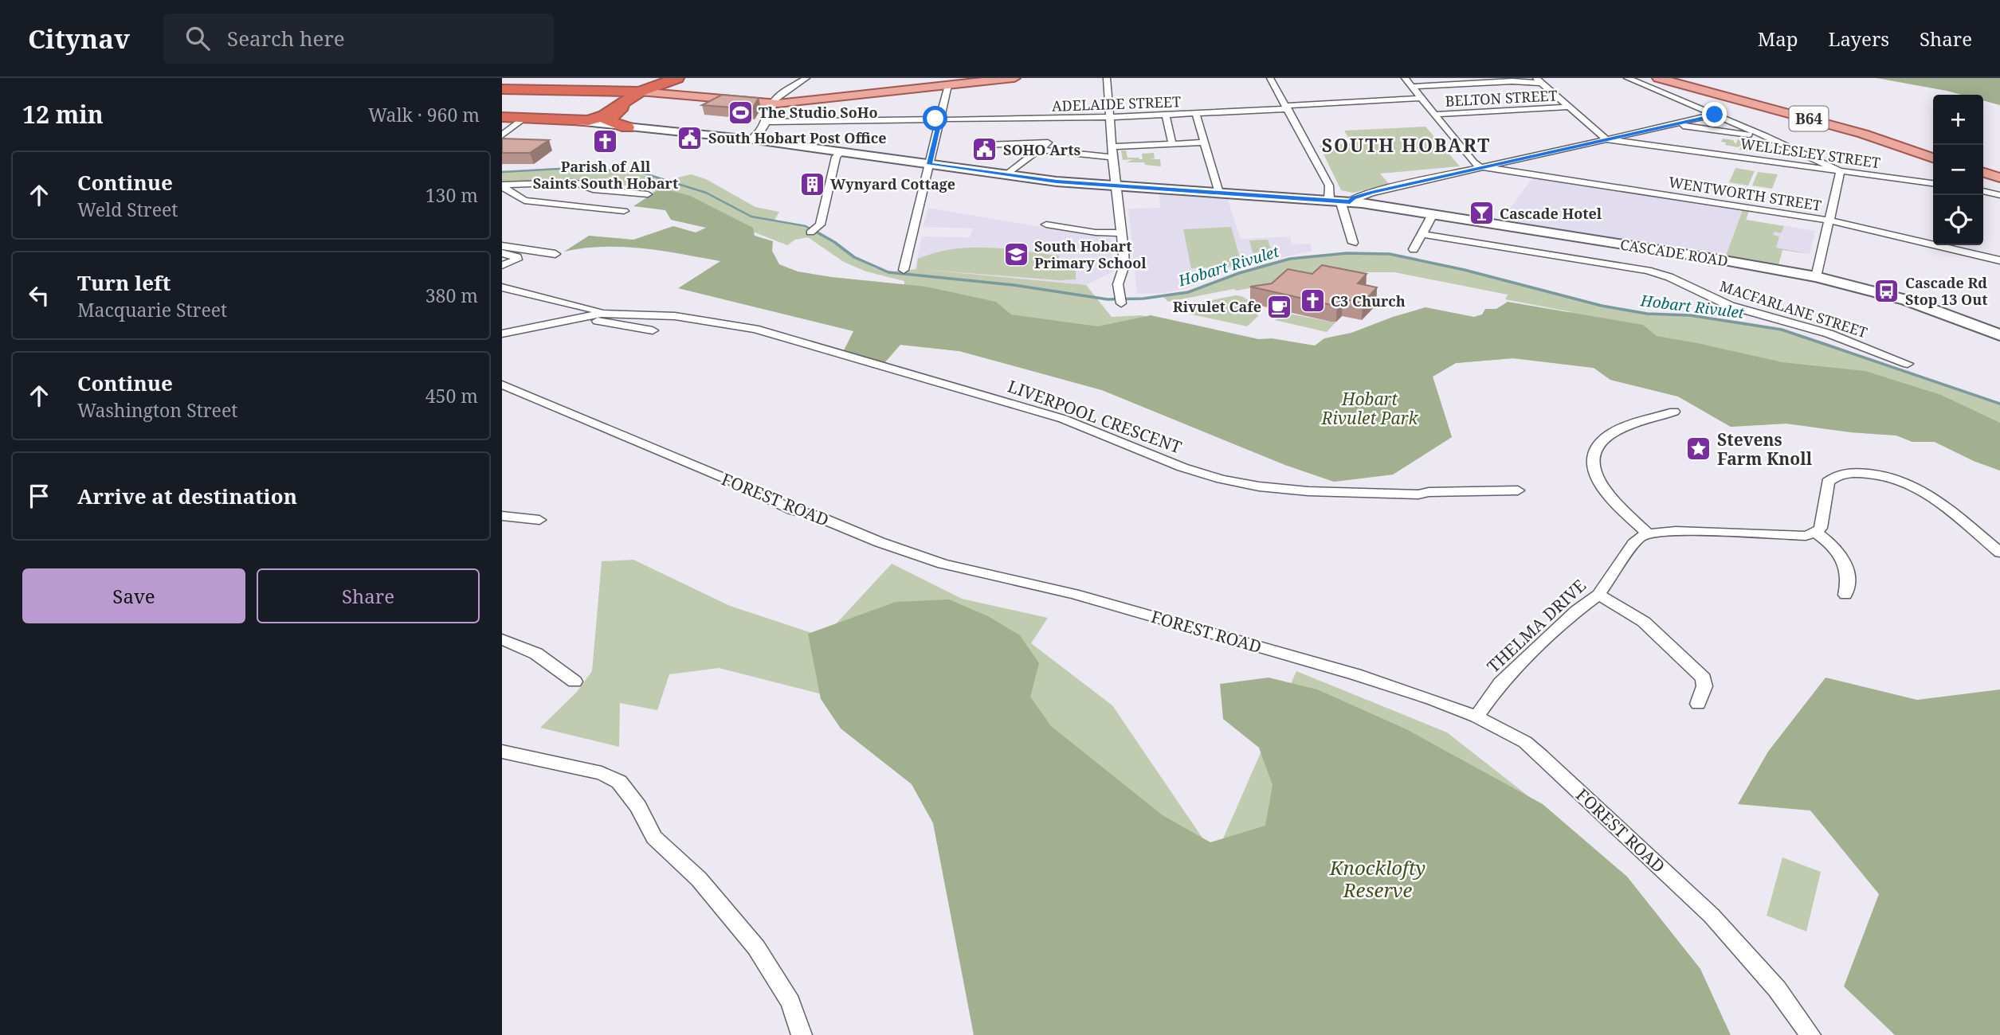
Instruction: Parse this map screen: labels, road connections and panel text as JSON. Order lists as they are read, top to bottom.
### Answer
{
  "streets": {
    "main road": ["B64"],
    "street": [
      "BELTON STREET",
      "ADELAIDE STREET",
      "WELLESLEY STREET",
      "WENTWORTH STREET",
      "CASCADE ROAD",
      "MACFARLANE STREET",
      "LIVERPOOL CRESCENT",
      "FOREST ROAD",
      "THELMA DRIVE"
    ]
  },
  "crossings": [
    ["FOREST ROAD", "THELMA DRIVE"]
  ],
  "districts": ["SOUTH HOBART"],
  "water": ["Hobart Rivulet"],
  "parks": ["Hobart Rivulet Park", "Knocklofty Reserve"],
  "places": {
    "sports": ["The Studio SoHo"],
    "public building": ["South Hobart Post Office", "SOHO Arts"],
    "church": ["Parish of All Saints South Hobart", "C3 Church"],
    "building": ["Wynyard Cottage"],
    "bar": ["Cascade Hotel"],
    "school or university": ["South Hobart Primary School"],
    "bus stop": ["Cascade Rd Stop 13 Out"],
    "cafe": ["Rivulet Cafe"],
    "place": ["Stevens Farm Knoll"]
  },
  "page": {
    "header": "Citynav",
    "search": "Search here",
    "nav": ["Map", "Layers", "Share"],
    "heading": ["12 min", "Walk · 960 m"],
    "map_buttons": ["+", "−"],
    "list": [
      ["Continue", "Weld Street", "130 m"],
      ["Turn left", "Macquarie Street", "380 m"],
      ["Continue", "Washington Street", "450 m"],
      "Arrive at destination"
    ],
    "buttons": ["Save", "Share"]
  }
}
